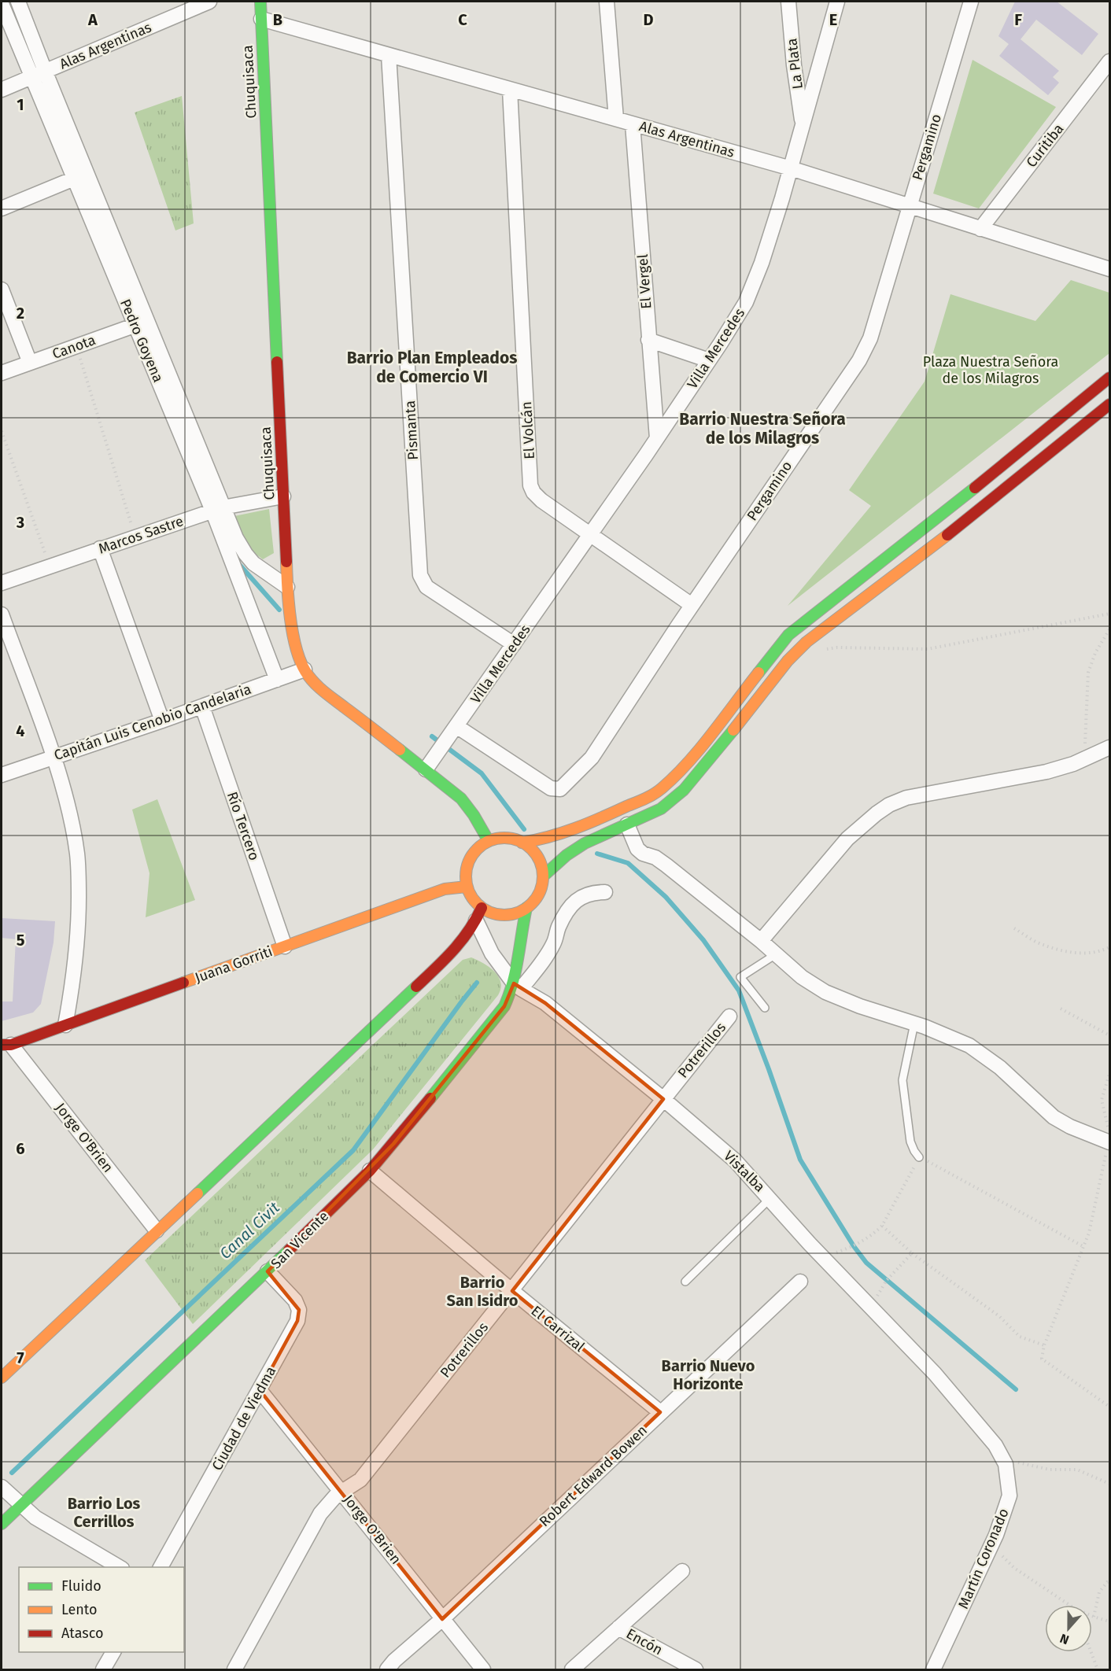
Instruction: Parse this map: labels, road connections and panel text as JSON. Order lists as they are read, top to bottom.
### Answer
{
  "streets": {
    "main road": ["Chuquisaca", "Juana Gorriti", "San Vicente"],
    "street": [
      "Alas Argentinas",
      "La Plata",
      "Curitiba",
      "Pergamino",
      "El Vergel",
      "Pedro Goyena",
      "Canota",
      "Villa Mercedes",
      "Pismanta",
      "El Volcán",
      "Marcos Sastre",
      "Capitán Luis Cenobio Candelaria",
      "Río Tercero",
      "Potrerillos",
      "Jorge O'Brien",
      "Vistalba",
      "El Carrizal",
      "Ciudad de Viedma",
      "Robert Edward Bowen",
      "Martín Coronado",
      "Encón"
    ]
  },
  "crossings": [
    ["Alas Argentinas", "Chuquisaca"],
    ["Alas Argentinas", "Curitiba"],
    ["Alas Argentinas", "Pergamino"],
    ["Alas Argentinas", "El Vergel"],
    ["Alas Argentinas", "Pedro Goyena"],
    ["Alas Argentinas", "Villa Mercedes"],
    ["Alas Argentinas", "Pismanta"],
    ["Alas Argentinas", "El Volcán"],
    ["La Plata", "Villa Mercedes"],
    ["Chuquisaca", "Pedro Goyena"],
    ["Chuquisaca", "Villa Mercedes"],
    ["Chuquisaca", "Marcos Sastre"],
    ["Chuquisaca", "Capitán Luis Cenobio Candelaria"],
    ["Chuquisaca", "Juana Gorriti"],
    ["Chuquisaca", "Vistalba"],
    ["Chuquisaca", "San Vicente"],
    ["Pergamino", "Villa Mercedes"],
    ["Pergamino", "El Volcán"],
    ["El Vergel", "Villa Mercedes"],
    ["Pedro Goyena", "Canota"],
    ["Pedro Goyena", "Marcos Sastre"],
    ["Pedro Goyena", "Capitán Luis Cenobio Candelaria"],
    ["Villa Mercedes", "Pismanta"],
    ["Villa Mercedes", "El Volcán"],
    ["Capitán Luis Cenobio Candelaria", "Río Tercero"],
    ["Río Tercero", "Juana Gorriti"],
    ["Juana Gorriti", "Jorge O'Brien"],
    ["Juana Gorriti", "Vistalba"],
    ["Juana Gorriti", "San Vicente"],
    ["Potrerillos", "Jorge O'Brien"],
    ["Potrerillos", "Vistalba"],
    ["Potrerillos", "El Carrizal"],
    ["Jorge O'Brien", "Ciudad de Viedma"],
    ["Jorge O'Brien", "Robert Edward Bowen"],
    ["Vistalba", "San Vicente"],
    ["Vistalba", "Martín Coronado"],
    ["San Vicente", "El Carrizal"],
    ["San Vicente", "Ciudad de Viedma"],
    ["El Carrizal", "Robert Edward Bowen"]
  ],
  "districts": [
    "Barrio Plan Empleados de Comercio VI",
    "Barrio Nuestra Señora de los Milagros",
    "Barrio San Isidro",
    "Barrio Nuevo Horizonte",
    "Barrio Los Cerrillos"
  ],
  "water": ["Canal Civit"],
  "parks": ["Plaza Nuestra Señora de los Milagros"],
  "legend": ["Fluido", "Lento", "Atasco"],
  "north": "bottom",
  "grid": {
    "columns": [
      "A",
      "B",
      "C",
      "D",
      "E",
      "F"
    ],
    "rows": [
      "1",
      "2",
      "3",
      "4",
      "5",
      "6",
      "7"
    ]
  }
}
